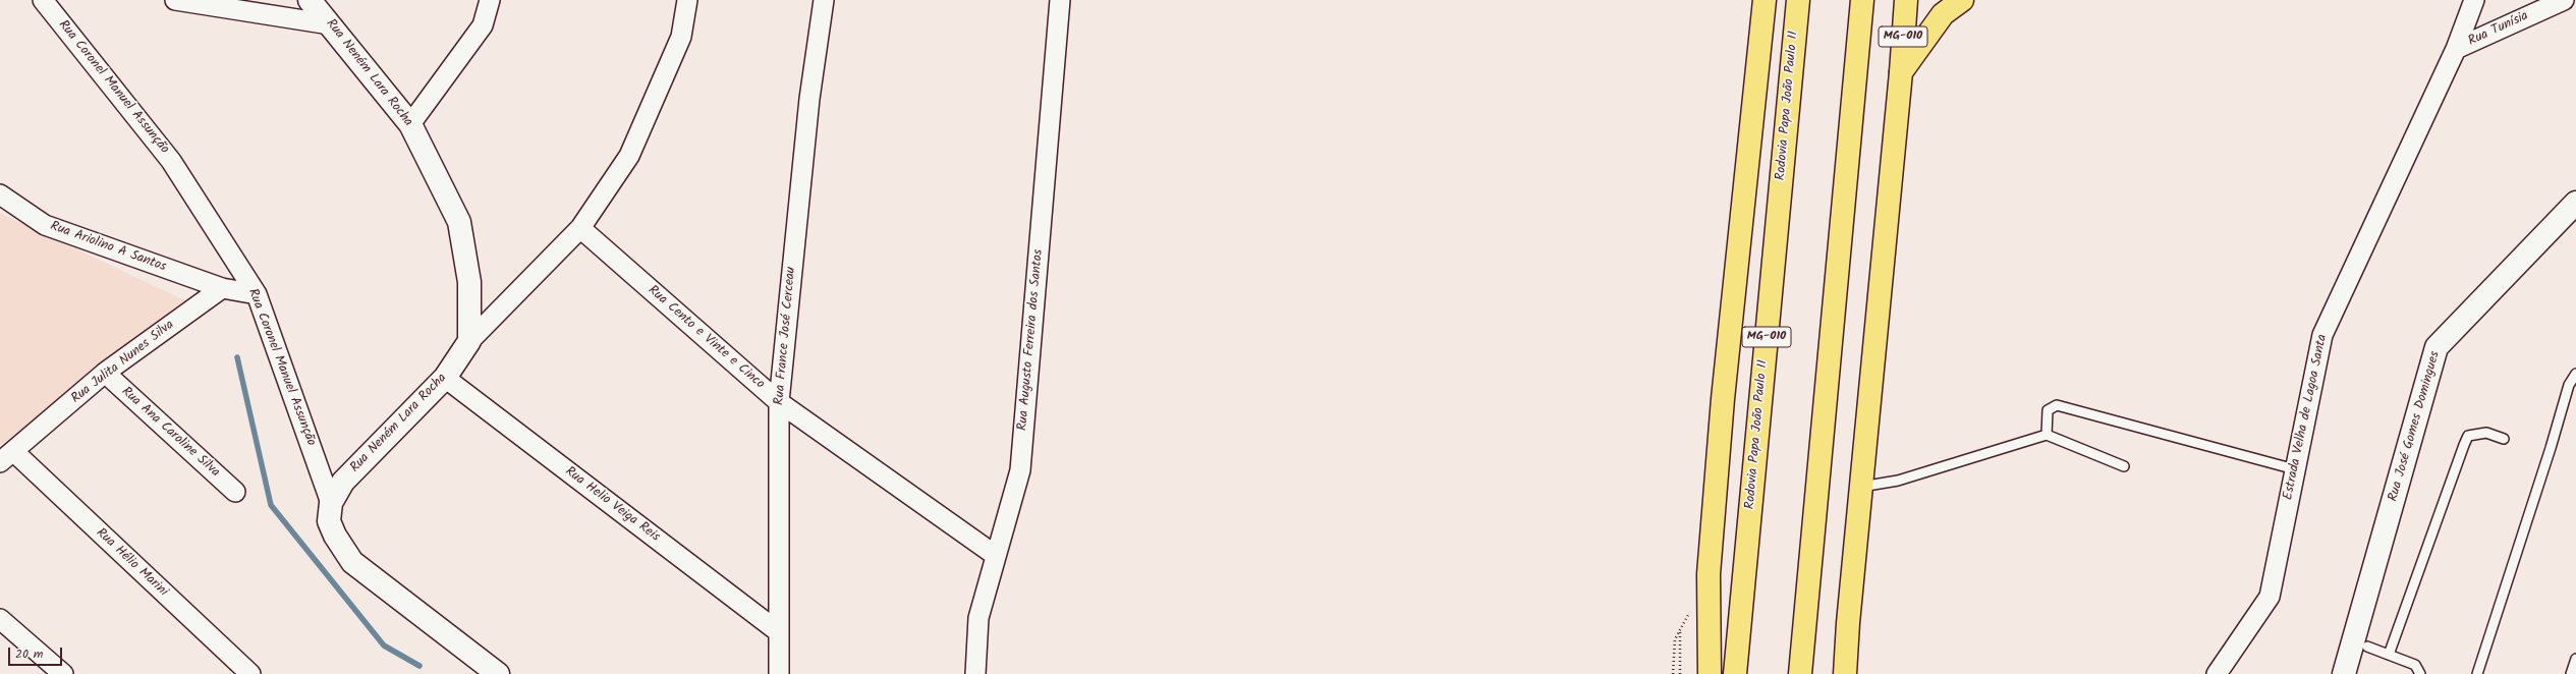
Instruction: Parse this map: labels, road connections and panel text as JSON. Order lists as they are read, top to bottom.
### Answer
{
  "streets": {
    "main road": ["MG-010", "Rodovia Papa João Paulo II"],
    "street": [
      "Rua Tunísia",
      "Rua Neném Lara Rocha",
      "Rua Coronel Manuel Assunção",
      "Rua Ariolino A Santos",
      "Rua France José Cerceau",
      "Rua Cento e Vinte e Cinco",
      "Rua Augusto Ferreira dos Santos",
      "Rua Julita Nunes Silva",
      "Estrada Velha de Lagoa Santa",
      "Rua José Gomes Domingues",
      "Rua Ana Caroline Silva",
      "Rua Helio Veiga Reis",
      "Rua Hélio Marini"
    ]
  },
  "crossings": [
    ["Rua Tunísia", "Estrada Velha de Lagoa Santa"],
    ["Rua Neném Lara Rocha", "Rua Coronel Manuel Assunção"],
    ["Rua Neném Lara Rocha", "Rua Helio Veiga Reis"],
    ["Rua Ariolino A Santos", "Rua Julita Nunes Silva"],
    ["Rua France José Cerceau", "Rua Cento e Vinte e Cinco"],
    ["Rua France José Cerceau", "Rua Helio Veiga Reis"],
    ["Rua Cento e Vinte e Cinco", "Rua Augusto Ferreira dos Santos"],
    ["Rua Julita Nunes Silva", "Rua Ana Caroline Silva"],
    ["Rua Julita Nunes Silva", "Rua Hélio Marini"]
  ],
  "scale_bar": "20 m"
}
